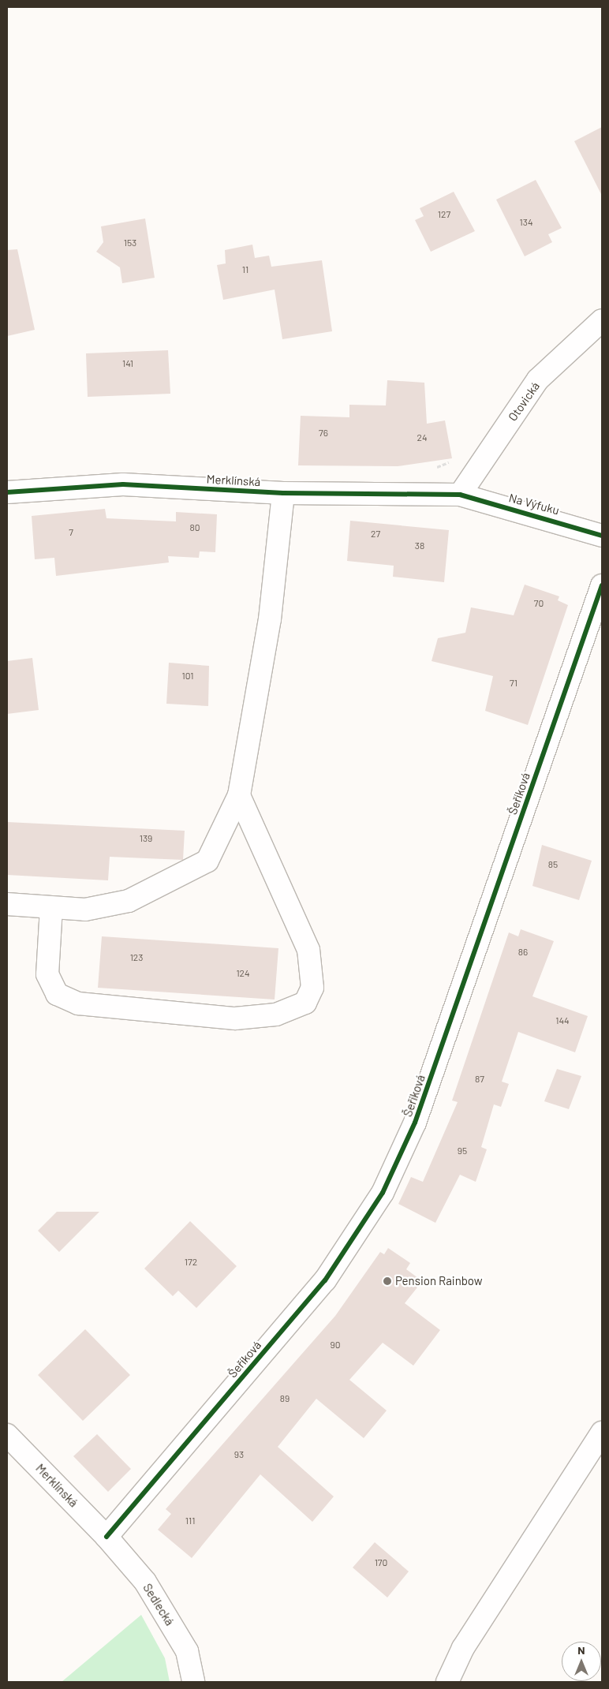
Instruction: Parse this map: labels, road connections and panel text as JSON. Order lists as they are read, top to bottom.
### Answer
{
  "streets": {
    "street": [
      "Otovická",
      "Merklínská",
      "Na Výfuku",
      "Šeříková",
      "Sedlecká"
    ]
  },
  "crossings": [
    ["Otovická", "Merklínská"],
    ["Otovická", "Na Výfuku"],
    ["Merklínská", "Na Výfuku"],
    ["Merklínská", "Šeříková"],
    ["Merklínská", "Sedlecká"],
    ["Šeříková", "Sedlecká"]
  ],
  "places": ["Pension Rainbow"],
  "house_numbers": [
    "127",
    "134",
    "153",
    "11",
    "141",
    "76",
    "24",
    "80",
    "7",
    "27",
    "38",
    "70",
    "101",
    "71",
    "139",
    "85",
    "86",
    "123",
    "124",
    "144",
    "87",
    "95",
    "172",
    "90",
    "89",
    "93",
    "111",
    "170"
  ],
  "north": "top"
}
